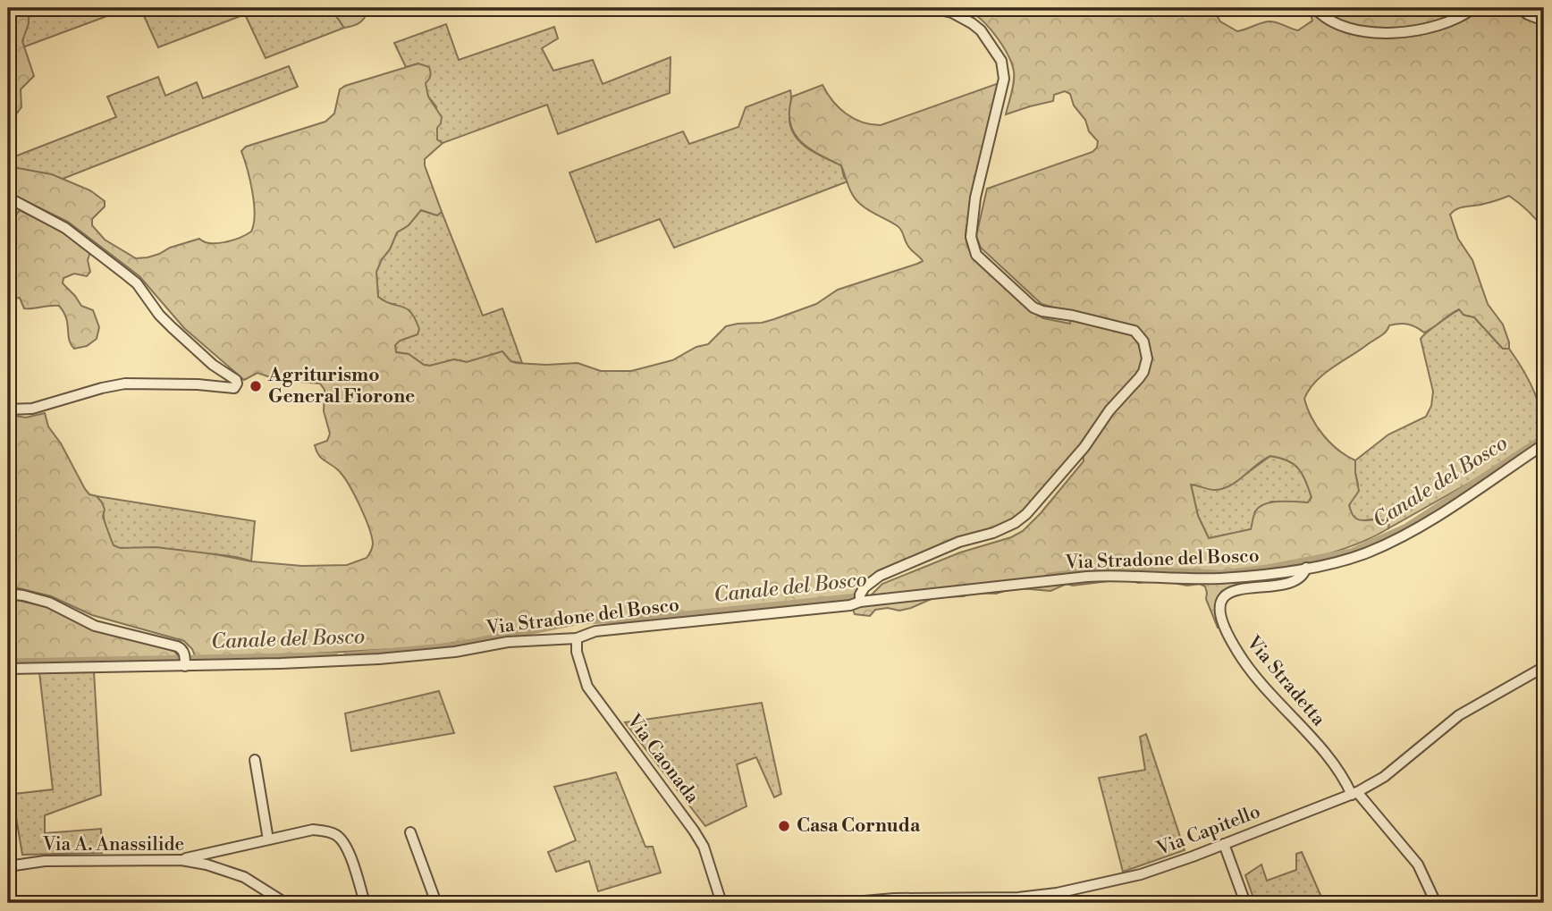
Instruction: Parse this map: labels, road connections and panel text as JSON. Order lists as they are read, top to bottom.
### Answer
{
  "streets": {
    "street": [
      "Via Stradone del Bosco",
      "Via Stradetta",
      "Via Caonada",
      "Via Capitello",
      "Via A. Anassilide"
    ]
  },
  "crossings": [
    ["Via Stradone del Bosco", "Via Stradetta"],
    ["Via Stradone del Bosco", "Via Caonada"],
    ["Via Stradetta", "Via Capitello"]
  ],
  "water": ["Canale del Bosco"],
  "places": ["Agriturismo General Fiorone", "Casa Cornuda"]
}
